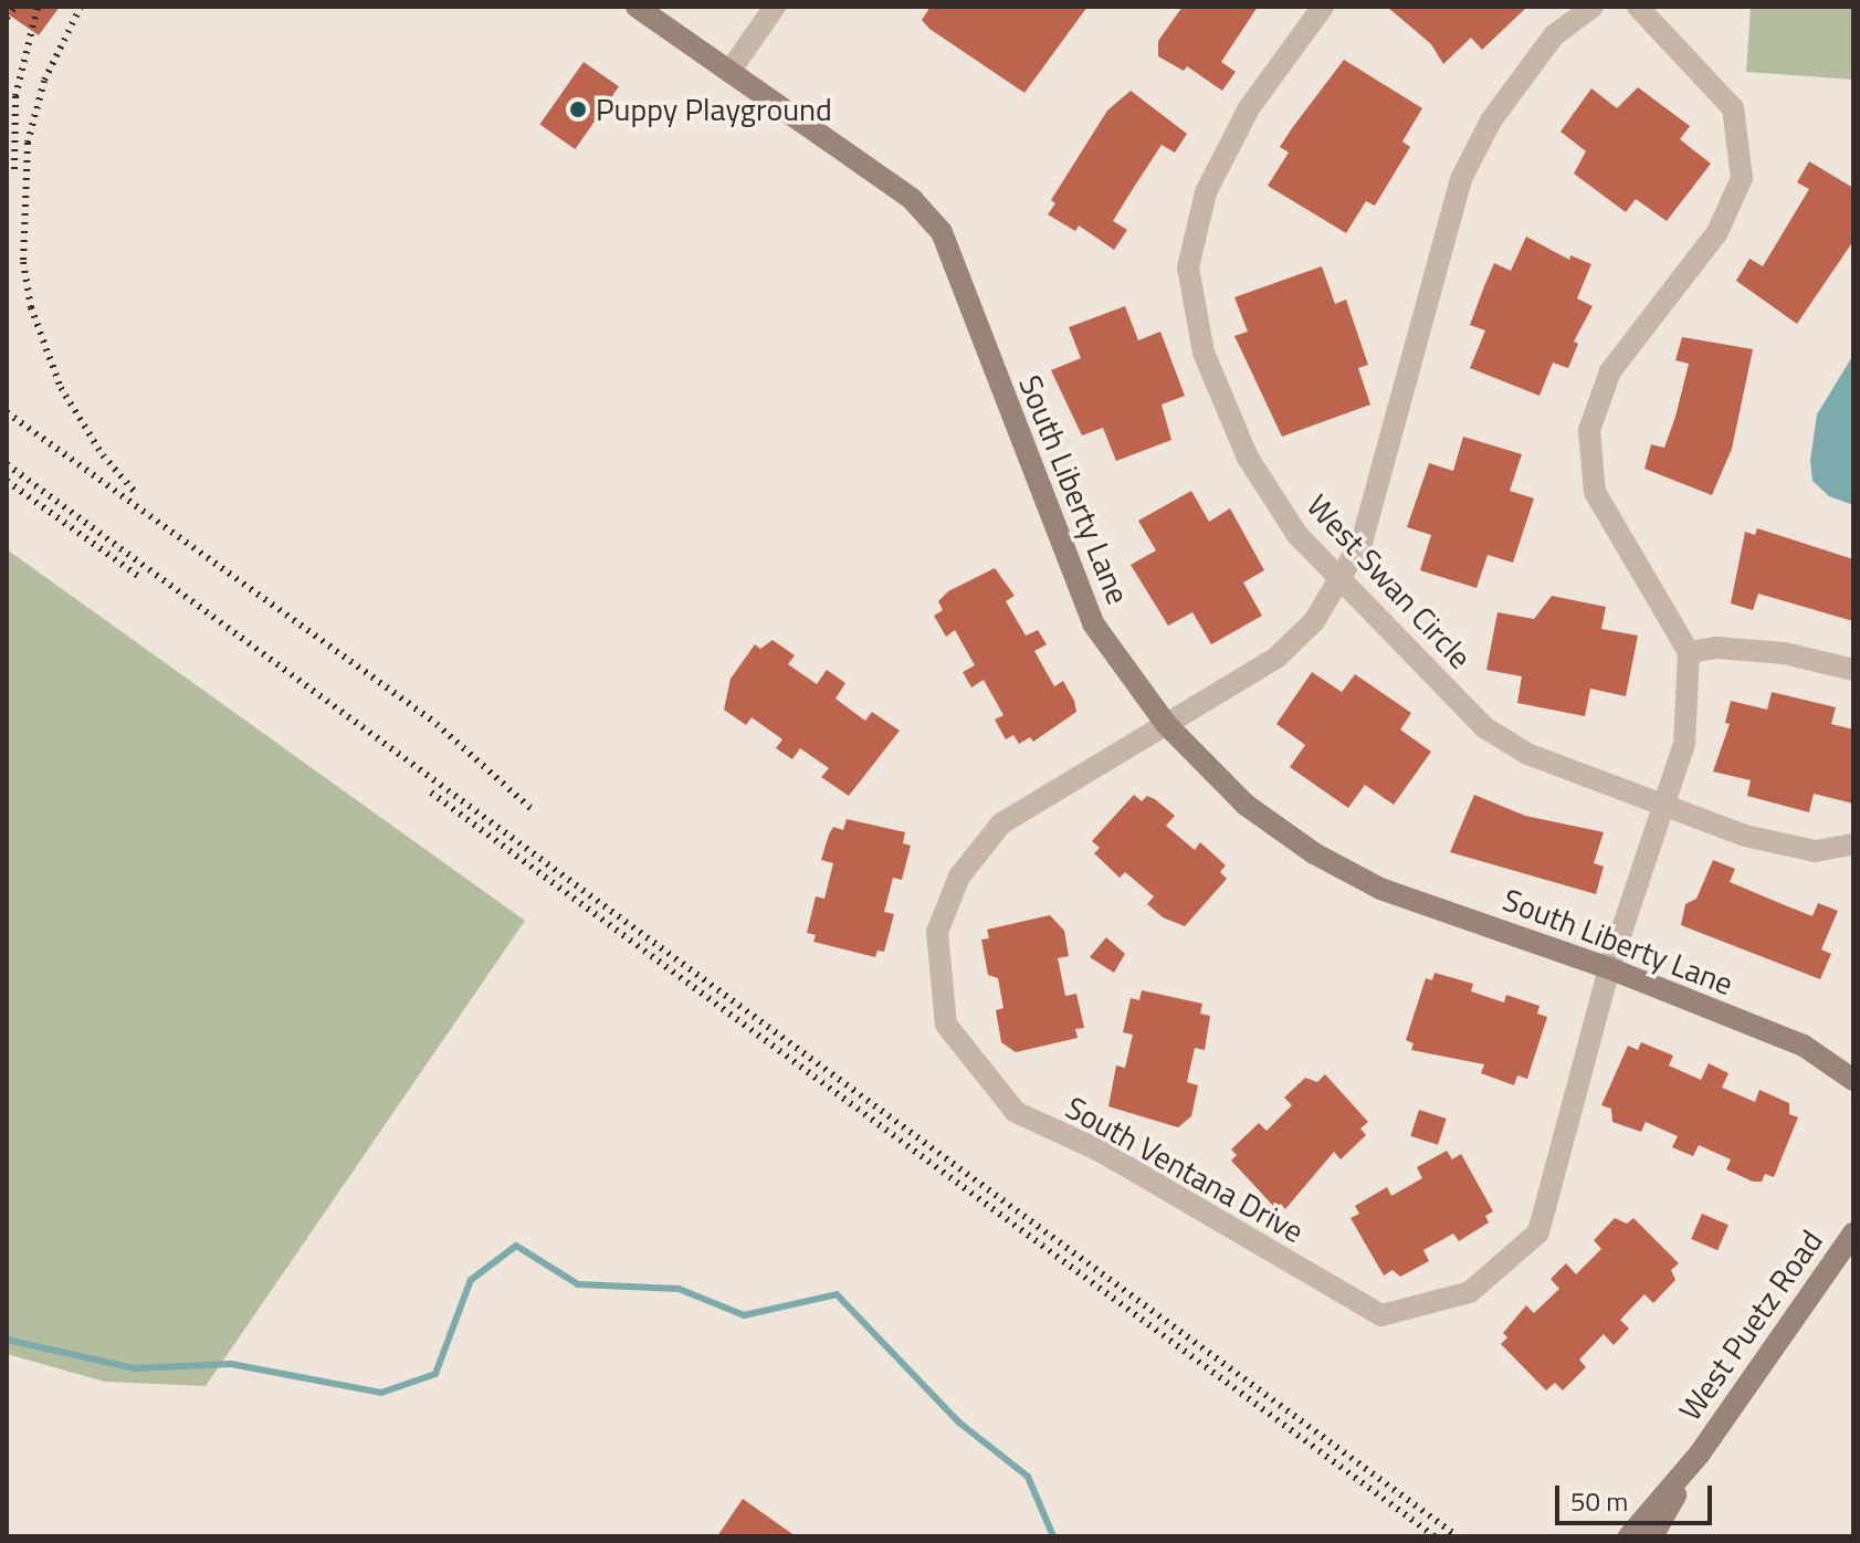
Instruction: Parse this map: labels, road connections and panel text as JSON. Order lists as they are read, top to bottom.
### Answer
{
  "streets": {
    "street": [
      "South Liberty Lane",
      "West Swan Circle",
      "South Ventana Drive",
      "West Puetz Road"
    ]
  },
  "crossings": [
    ["South Liberty Lane", "South Ventana Drive"],
    ["West Swan Circle", "South Ventana Drive"]
  ],
  "places": ["Puppy Playground"],
  "scale_bar": "50 m"
}
